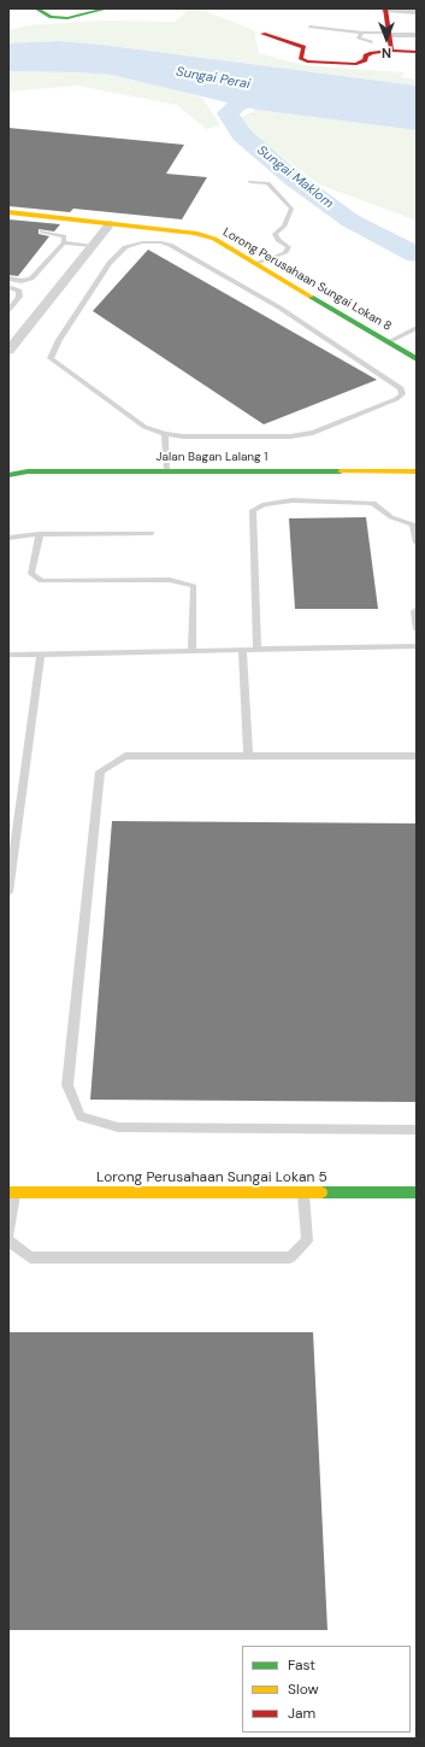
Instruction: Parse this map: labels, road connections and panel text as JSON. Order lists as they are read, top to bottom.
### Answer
{
  "streets": {
    "street": ["Lorong Perusahaan Sungai Lokan 8", "Jalan Bagan Lalang 1", "Lorong Perusahaan Sungai Lokan 5"]
  },
  "water": ["Sungai Perai", "Sungai Maklom"],
  "legend": ["Fast", "Slow", "Jam"],
  "north": "bottom"
}
